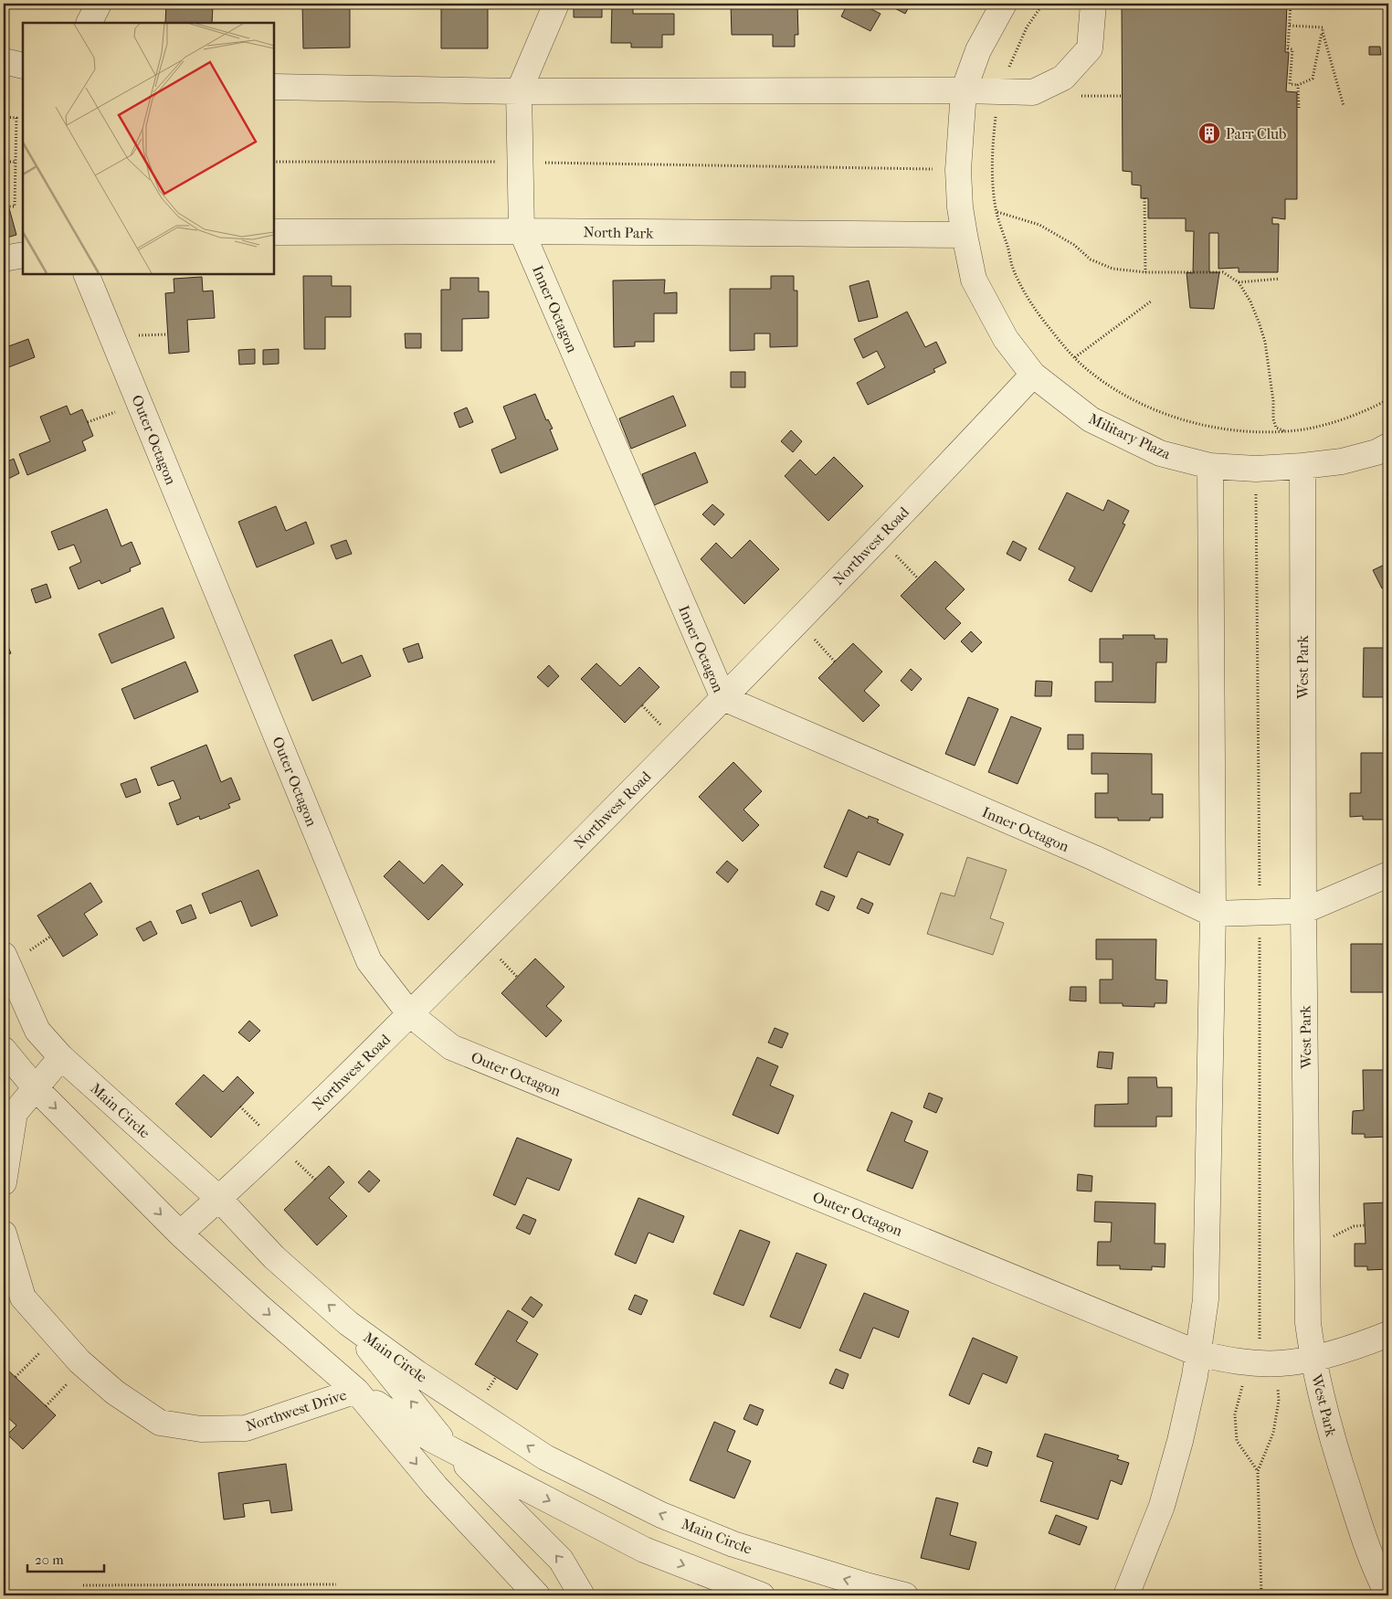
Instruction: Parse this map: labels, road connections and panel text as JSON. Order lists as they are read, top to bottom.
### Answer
{
  "streets": {
    "street": [
      "North Park",
      "Inner Octagon",
      "Military Plaza",
      "Outer Octagon",
      "Northwest Road",
      "West Park",
      "Main Circle",
      "Northwest Drive"
    ]
  },
  "crossings": [
    ["North Park", "Inner Octagon"],
    ["North Park", "Military Plaza"],
    ["Inner Octagon", "Northwest Road"],
    ["Inner Octagon", "West Park"],
    ["Military Plaza", "Northwest Road"],
    ["Military Plaza", "West Park"],
    ["Outer Octagon", "Northwest Road"],
    ["Outer Octagon", "West Park"],
    ["Northwest Road", "Main Circle"],
    ["Northwest Road", "Northwest Drive"]
  ],
  "places": {
    "building": ["Parr Club"]
  },
  "scale_bar": "20 m"
}
